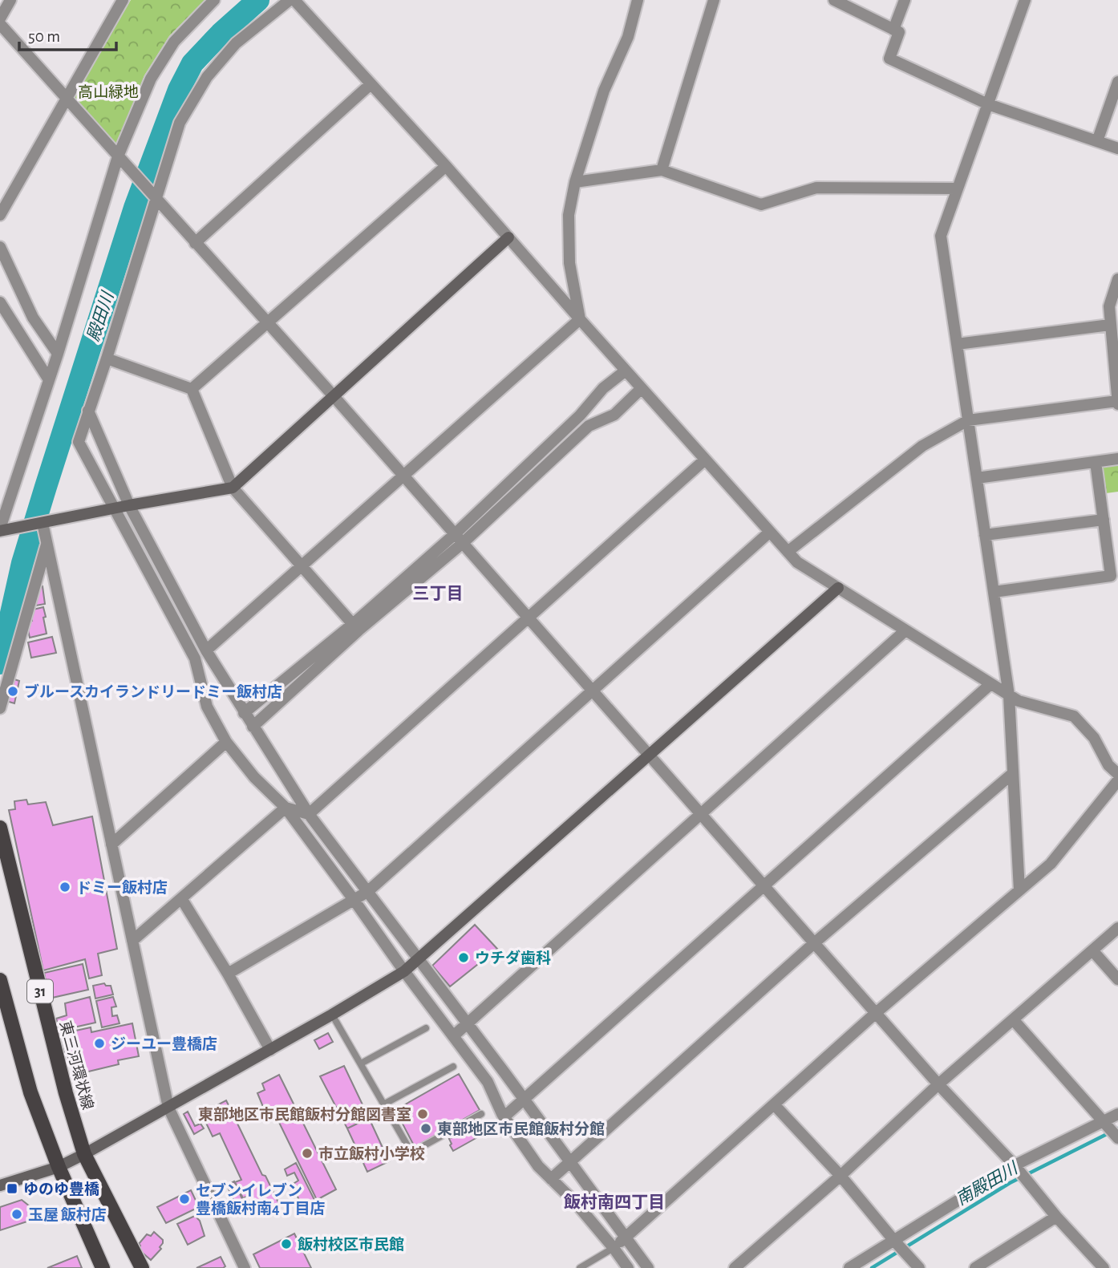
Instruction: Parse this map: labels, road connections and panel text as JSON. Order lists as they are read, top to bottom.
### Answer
{
  "streets": {
    "main road": ["31", "東三河環状線"]
  },
  "districts": ["三丁目", "飯村南四丁目"],
  "water": ["殿田川", "南殿田川"],
  "parks": ["高山緑地"],
  "places": {
    "other": [
      "ブルースカイランドリードミー飯村店",
      "ドミー飯村店",
      "ウチダ歯科",
      "ジーユー豊橋店",
      "東部地区市民館飯村分館図書室",
      "東部地区市民館飯村分館",
      "市立飯村小学校",
      "セブンイレブン 豊橋飯村南4丁目店",
      "玉屋 飯村店",
      "飯村校区市民館"
    ],
    "transit": ["ゆのゆ豊橋"]
  },
  "scale_bar": "50 m"
}
